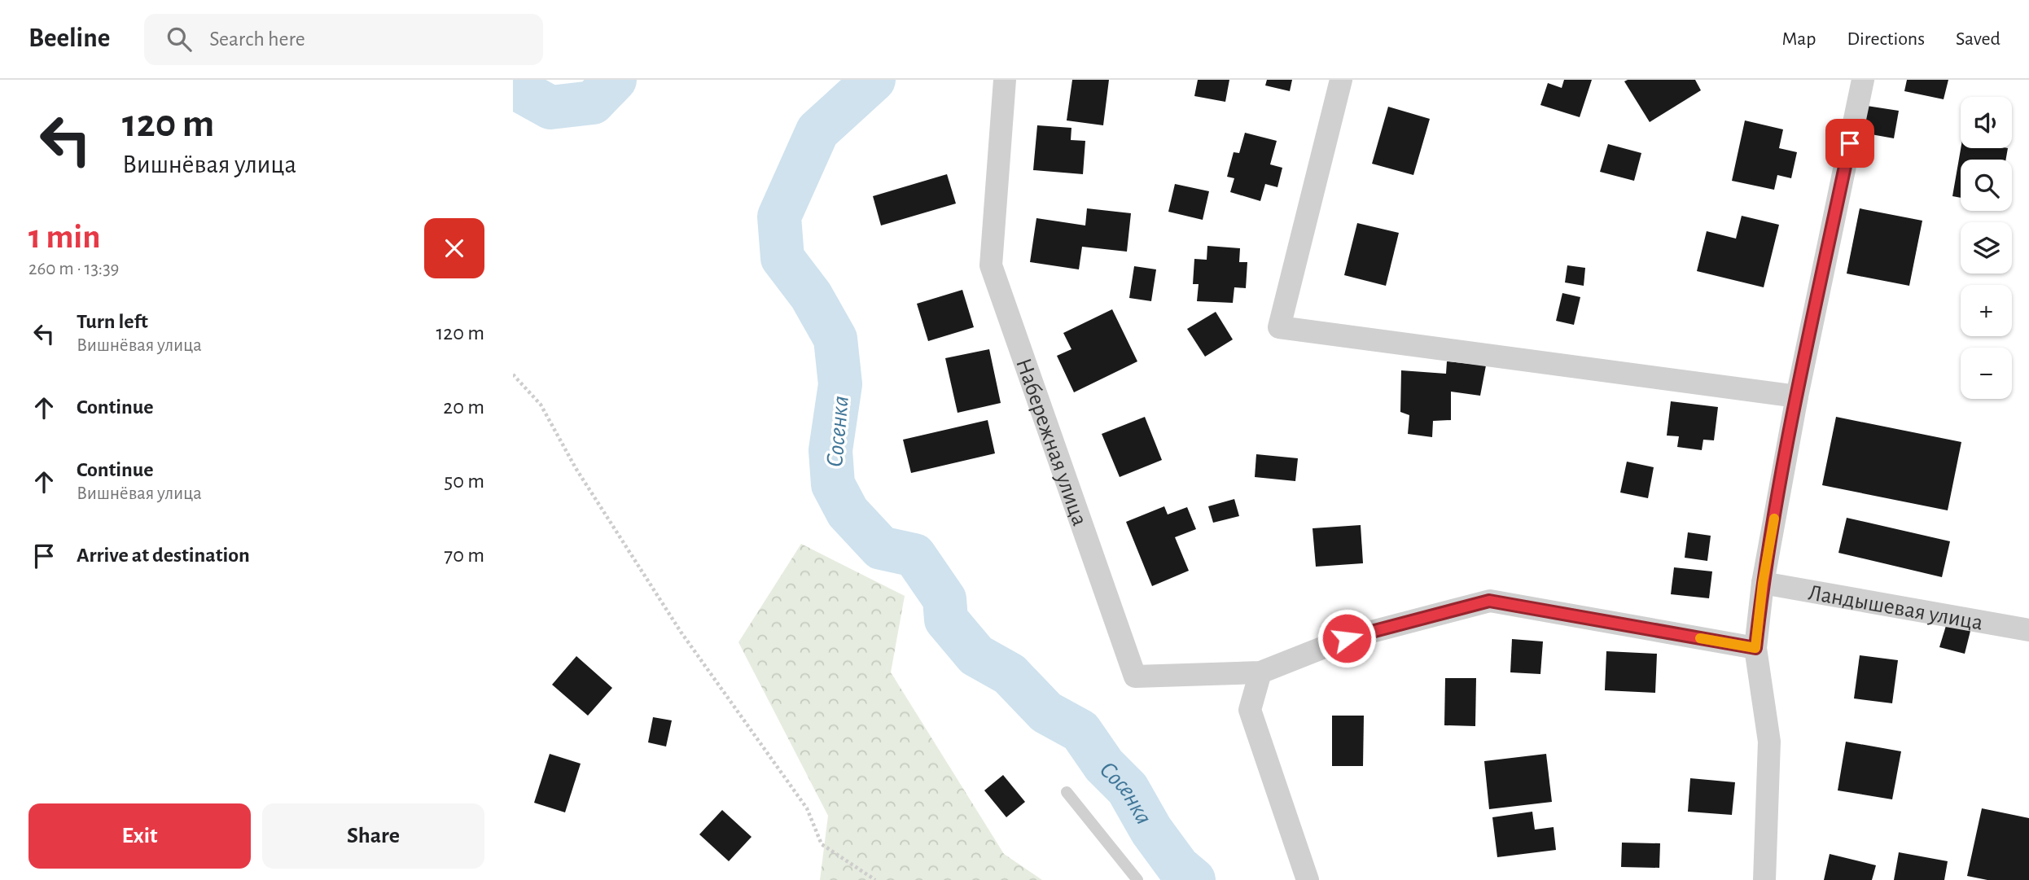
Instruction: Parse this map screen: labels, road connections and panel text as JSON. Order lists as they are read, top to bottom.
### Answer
{
  "streets": {
    "street": ["Набережная улица", "Ландышевая улица"]
  },
  "water": ["Сосенка"],
  "page": {
    "header": "Beeline",
    "search": "Search here",
    "nav": ["Map", "Directions", "Saved"],
    "turn": ["120 m", "Вишнёвая улица"],
    "map_buttons": ["+", "−"],
    "heading": ["1 min", "260 m · 13:39"],
    "list": [
      {
        "name": "Turn left",
        "note": "Вишнёвая улица",
        "value": "120 m"
      },
      {
        "name": "Continue",
        "value": "20 m"
      },
      {
        "name": "Continue",
        "note": "Вишнёвая улица",
        "value": "50 m"
      },
      {
        "name": "Arrive at destination",
        "value": "70 m"
      }
    ],
    "buttons": ["Exit", "Share"]
  }
}
